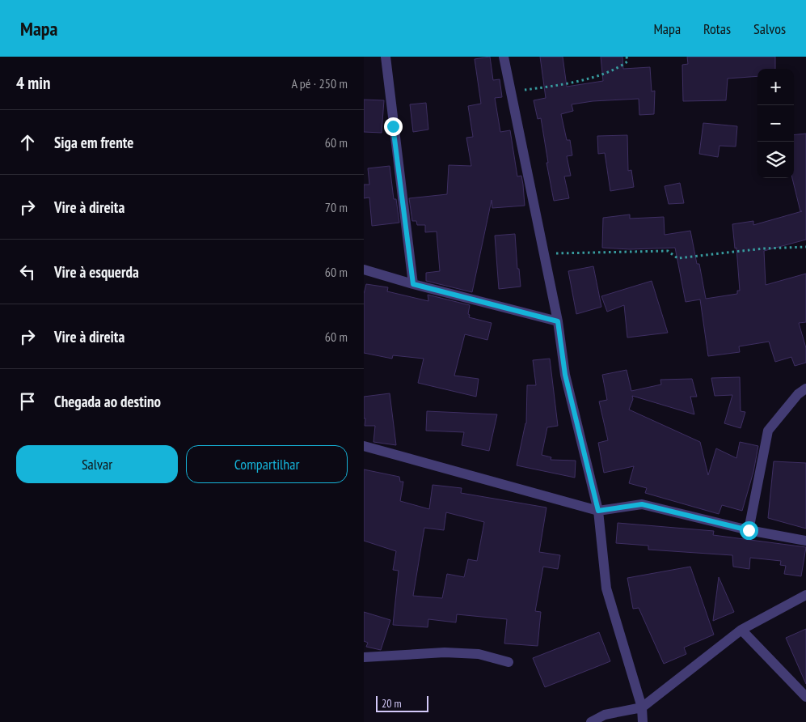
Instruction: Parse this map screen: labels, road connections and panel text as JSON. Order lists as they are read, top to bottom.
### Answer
{
  "scale_bar": "20 m",
  "page": {
    "header": "Mapa",
    "nav": ["Mapa", "Rotas", "Salvos"],
    "heading": ["4 min", "A pé · 250 m"],
    "map_buttons": ["+", "−"],
    "list": [
      ["Siga em frente", "60 m"],
      ["Vire à direita", "70 m"],
      ["Vire à esquerda", "60 m"],
      ["Vire à direita", "60 m"],
      "Chegada ao destino"
    ],
    "buttons": ["Salvar", "Compartilhar"],
    "scale": "20 m"
  }
}
